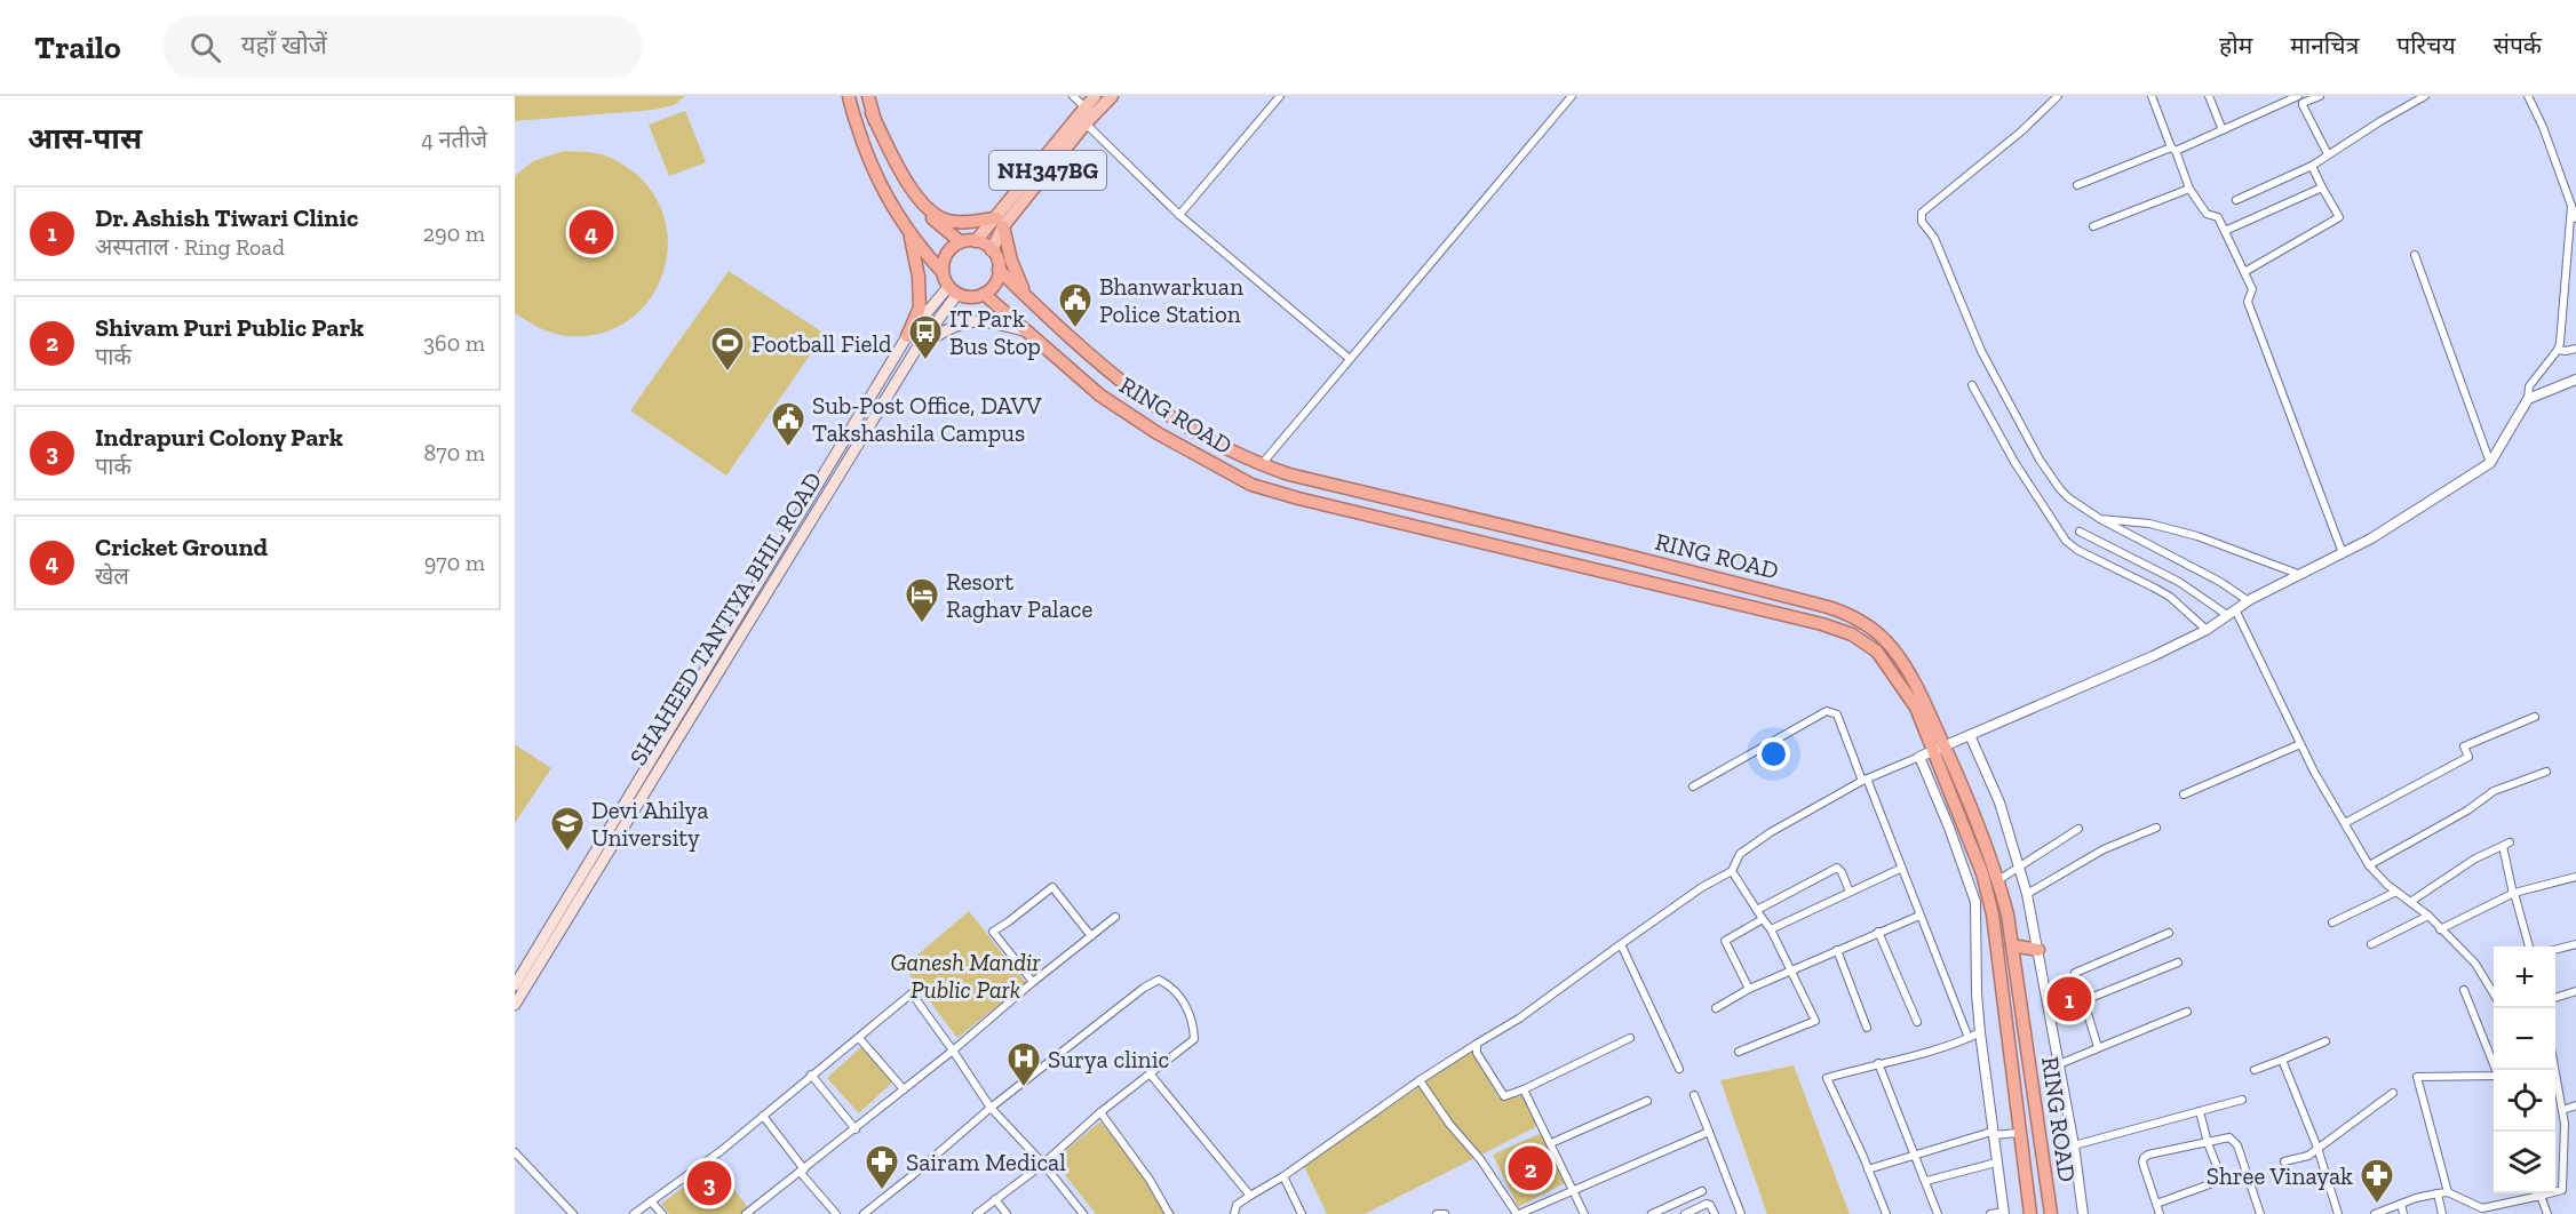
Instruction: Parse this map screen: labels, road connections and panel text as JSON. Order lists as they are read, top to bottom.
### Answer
{
  "streets": {
    "highway": ["RING ROAD"],
    "main road": ["NH347BG", "SHAHEED TANTIYA BHIL ROAD"]
  },
  "crossings": [
    ["NH347BG", "RING ROAD"],
    ["NH347BG", "SHAHEED TANTIYA BHIL ROAD"],
    ["RING ROAD", "SHAHEED TANTIYA BHIL ROAD"]
  ],
  "parks": ["Ganesh Mandir Public Park"],
  "places": {
    "public building": ["Bhanwarkuan Police Station", "Sub-Post Office, DAVV Takshashila Campus"],
    "bus stop": ["IT Park Bus Stop"],
    "sports": ["Football Field"],
    "hotel": ["Resort Raghav Palace"],
    "school or university": ["Devi Ahilya University"],
    "hospital": ["Surya clinic"],
    "pharmacy": ["Sairam Medical", "Shree Vinayak"]
  },
  "page": {
    "header": "Trailo",
    "search": "यहाँ खोजें",
    "nav": [
      "होम",
      "मानचित्र",
      "परिचय",
      "संपर्क"
    ],
    "heading": ["आस-पास", "4 नतीजे"],
    "list": [
      {
        "mark": "1",
        "name": "Dr. Ashish Tiwari Clinic",
        "note": "अस्पताल · Ring Road",
        "value": "290 m"
      },
      {
        "mark": "2",
        "name": "Shivam Puri Public Park",
        "note": "पार्क",
        "value": "360 m"
      },
      {
        "mark": "3",
        "name": "Indrapuri Colony Park",
        "note": "पार्क",
        "value": "870 m"
      },
      {
        "mark": "4",
        "name": "Cricket Ground",
        "note": "खेल",
        "value": "970 m"
      }
    ],
    "pins": [
      "4",
      "1",
      "2",
      "3"
    ],
    "map_buttons": ["+", "−"]
  }
}
